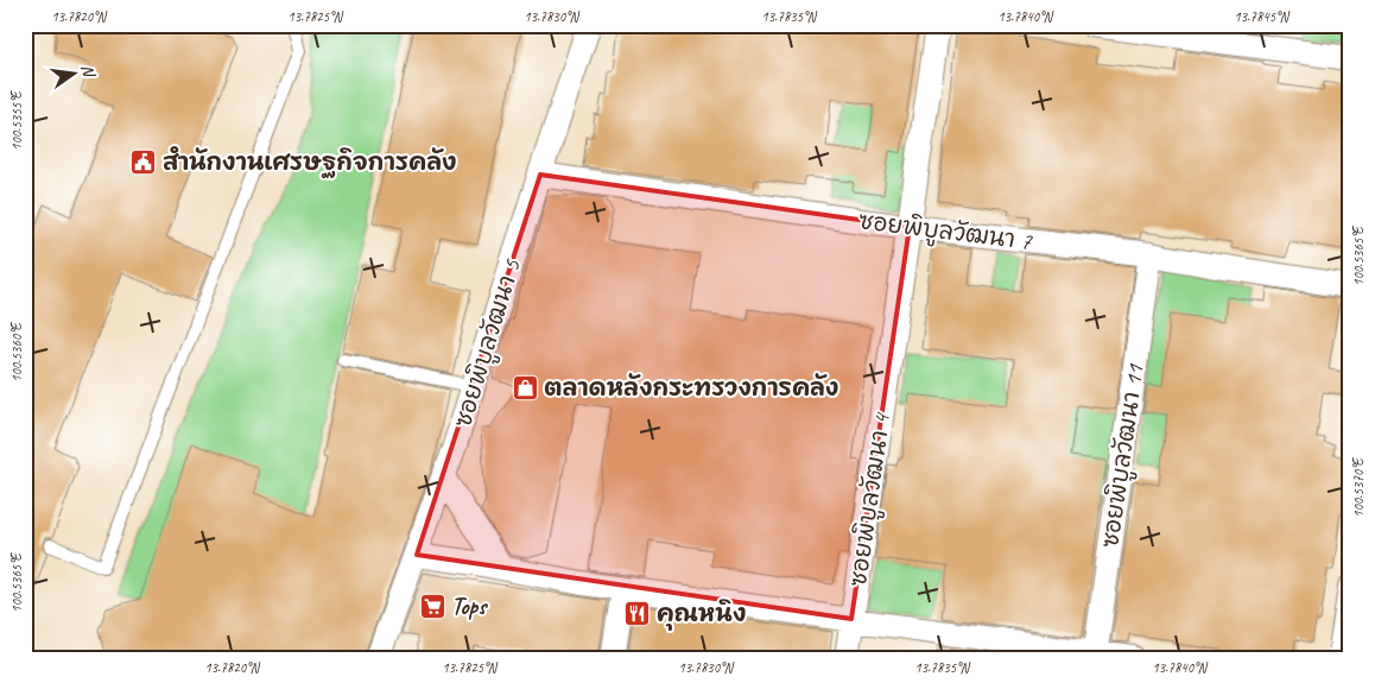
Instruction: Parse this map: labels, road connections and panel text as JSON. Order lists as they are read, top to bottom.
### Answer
{
  "streets": {
    "street": [
      "ซอยพิบูลวัฒนา 7",
      "ซอยพิบูลวัฒนา 5",
      "ซอยพิบูลวัฒนา 11",
      "ซอยพิบูลวัฒนา 4"
    ]
  },
  "crossings": [
    ["ซอยพิบูลวัฒนา 7", "ซอยพิบูลวัฒนา 5"],
    ["ซอยพิบูลวัฒนา 7", "ซอยพิบูลวัฒนา 11"],
    ["ซอยพิบูลวัฒนา 7", "ซอยพิบูลวัฒนา 4"]
  ],
  "places": {
    "public building": ["สำนักงานเศรษฐกิจการคลัง"],
    "shop": ["ตลาดหลังกระทรวงการคลัง"],
    "supermarket": ["Tops"],
    "restaurant": ["คุณหนิง"]
  },
  "north": "right",
  "coordinates": [
    "13.7820°N",
    "13.7825°N",
    "13.7830°N",
    "13.7835°N",
    "13.7840°N",
    "13.7845°N",
    "100.5355°E",
    "100.5365°E",
    "100.5360°E",
    "100.5370°E"
  ]
}
